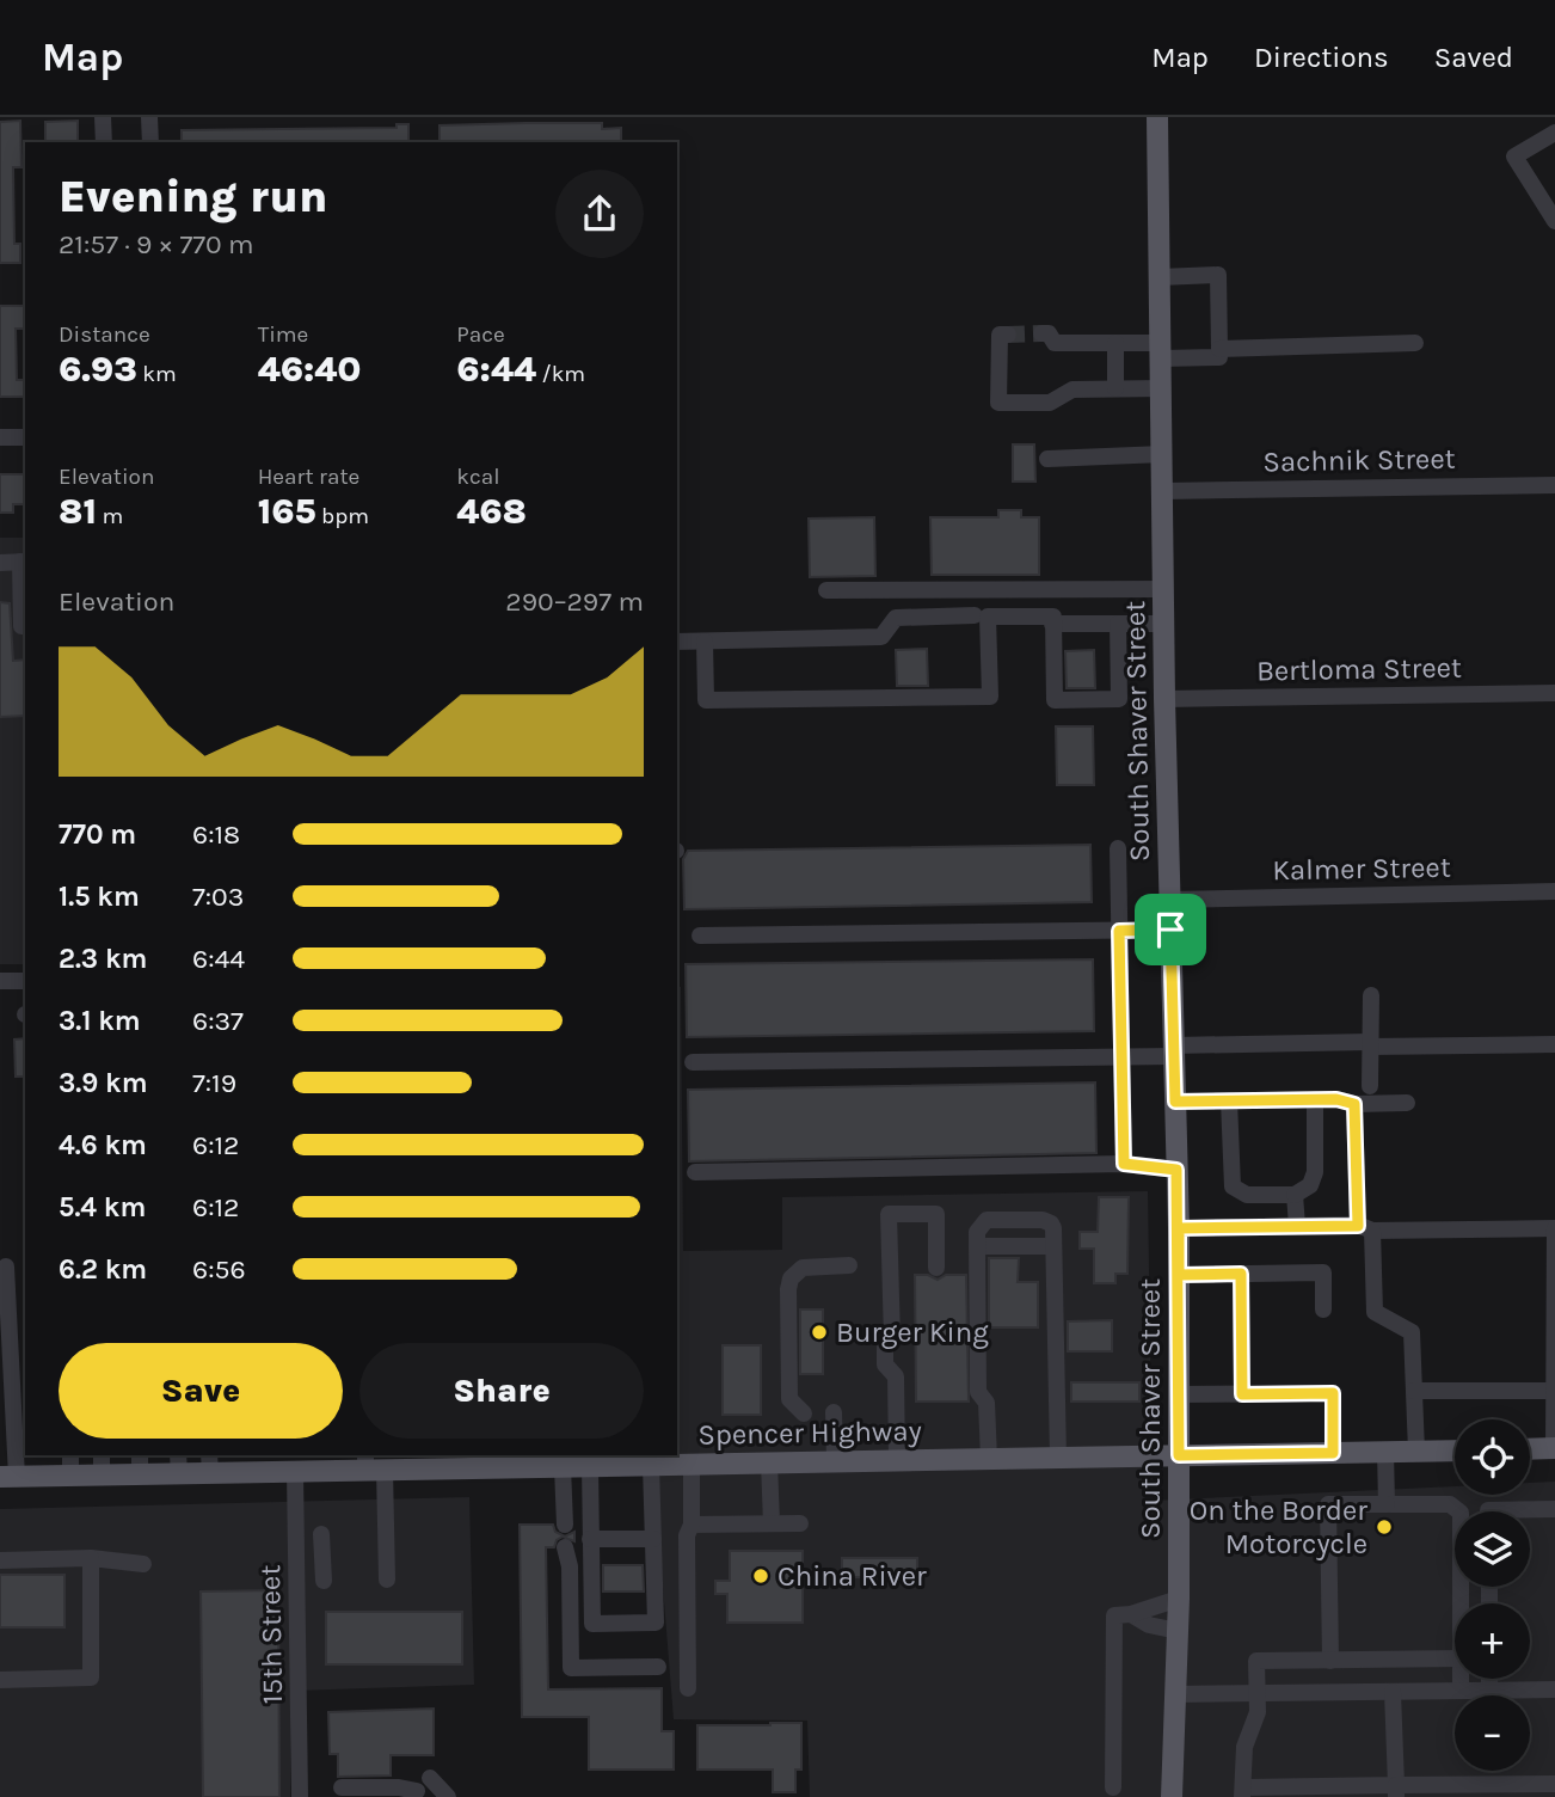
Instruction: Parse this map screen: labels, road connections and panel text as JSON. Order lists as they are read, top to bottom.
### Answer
{
  "streets": {
    "main road": ["South Shaver Street", "Spencer Highway"],
    "street": [
      "Sachnik Street",
      "Bertloma Street",
      "Kalmer Street",
      "15th Street"
    ]
  },
  "crossings": [
    ["Sachnik Street", "South Shaver Street"],
    ["Bertloma Street", "South Shaver Street"],
    ["South Shaver Street", "Kalmer Street"],
    ["South Shaver Street", "Spencer Highway"],
    ["Spencer Highway", "15th Street"]
  ],
  "places": ["Burger King", "On the Border Motorcycle", "China River"],
  "page": {
    "header": "Map",
    "nav": ["Map", "Directions", "Saved"],
    "heading": ["Evening run", "21:57 · 9 × 770 m"],
    "stats": [
      ["Distance", "6.93 km"],
      ["Time", "46:40"],
      ["Pace", "6:44 /km"],
      ["Elevation", "81 m"],
      ["Heart rate", "165 bpm"],
      ["kcal", "468"]
    ],
    "chart": ["Elevation", "290–297 m"],
    "list": [
      {
        "name": "770 m",
        "note": "6:18"
      },
      {
        "name": "1.5 km",
        "note": "7:03"
      },
      {
        "name": "2.3 km",
        "note": "6:44"
      },
      {
        "name": "3.1 km",
        "note": "6:37"
      },
      {
        "name": "3.9 km",
        "note": "7:19"
      },
      {
        "name": "4.6 km",
        "note": "6:12"
      },
      {
        "name": "5.4 km",
        "note": "6:12"
      },
      {
        "name": "6.2 km",
        "note": "6:56"
      }
    ],
    "buttons": ["Save", "Share"],
    "map_buttons": ["+", "−"]
  }
}
